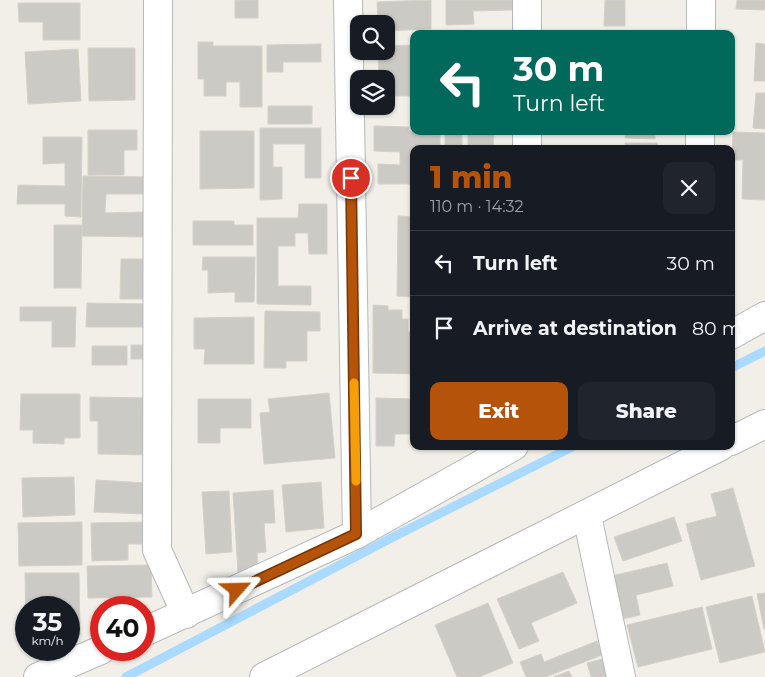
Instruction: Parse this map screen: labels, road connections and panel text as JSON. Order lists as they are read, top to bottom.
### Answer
{
  "page": {
    "turn": ["30 m", "Turn left"],
    "heading": ["1 min", "110 m · 14:32"],
    "list": [
      {
        "name": "Turn left",
        "value": "30 m"
      },
      {
        "name": "Arrive at destination",
        "value": "80 m"
      }
    ],
    "buttons": ["Exit", "Share"],
    "speed": "35 km/h",
    "limit": "40"
  }
}
